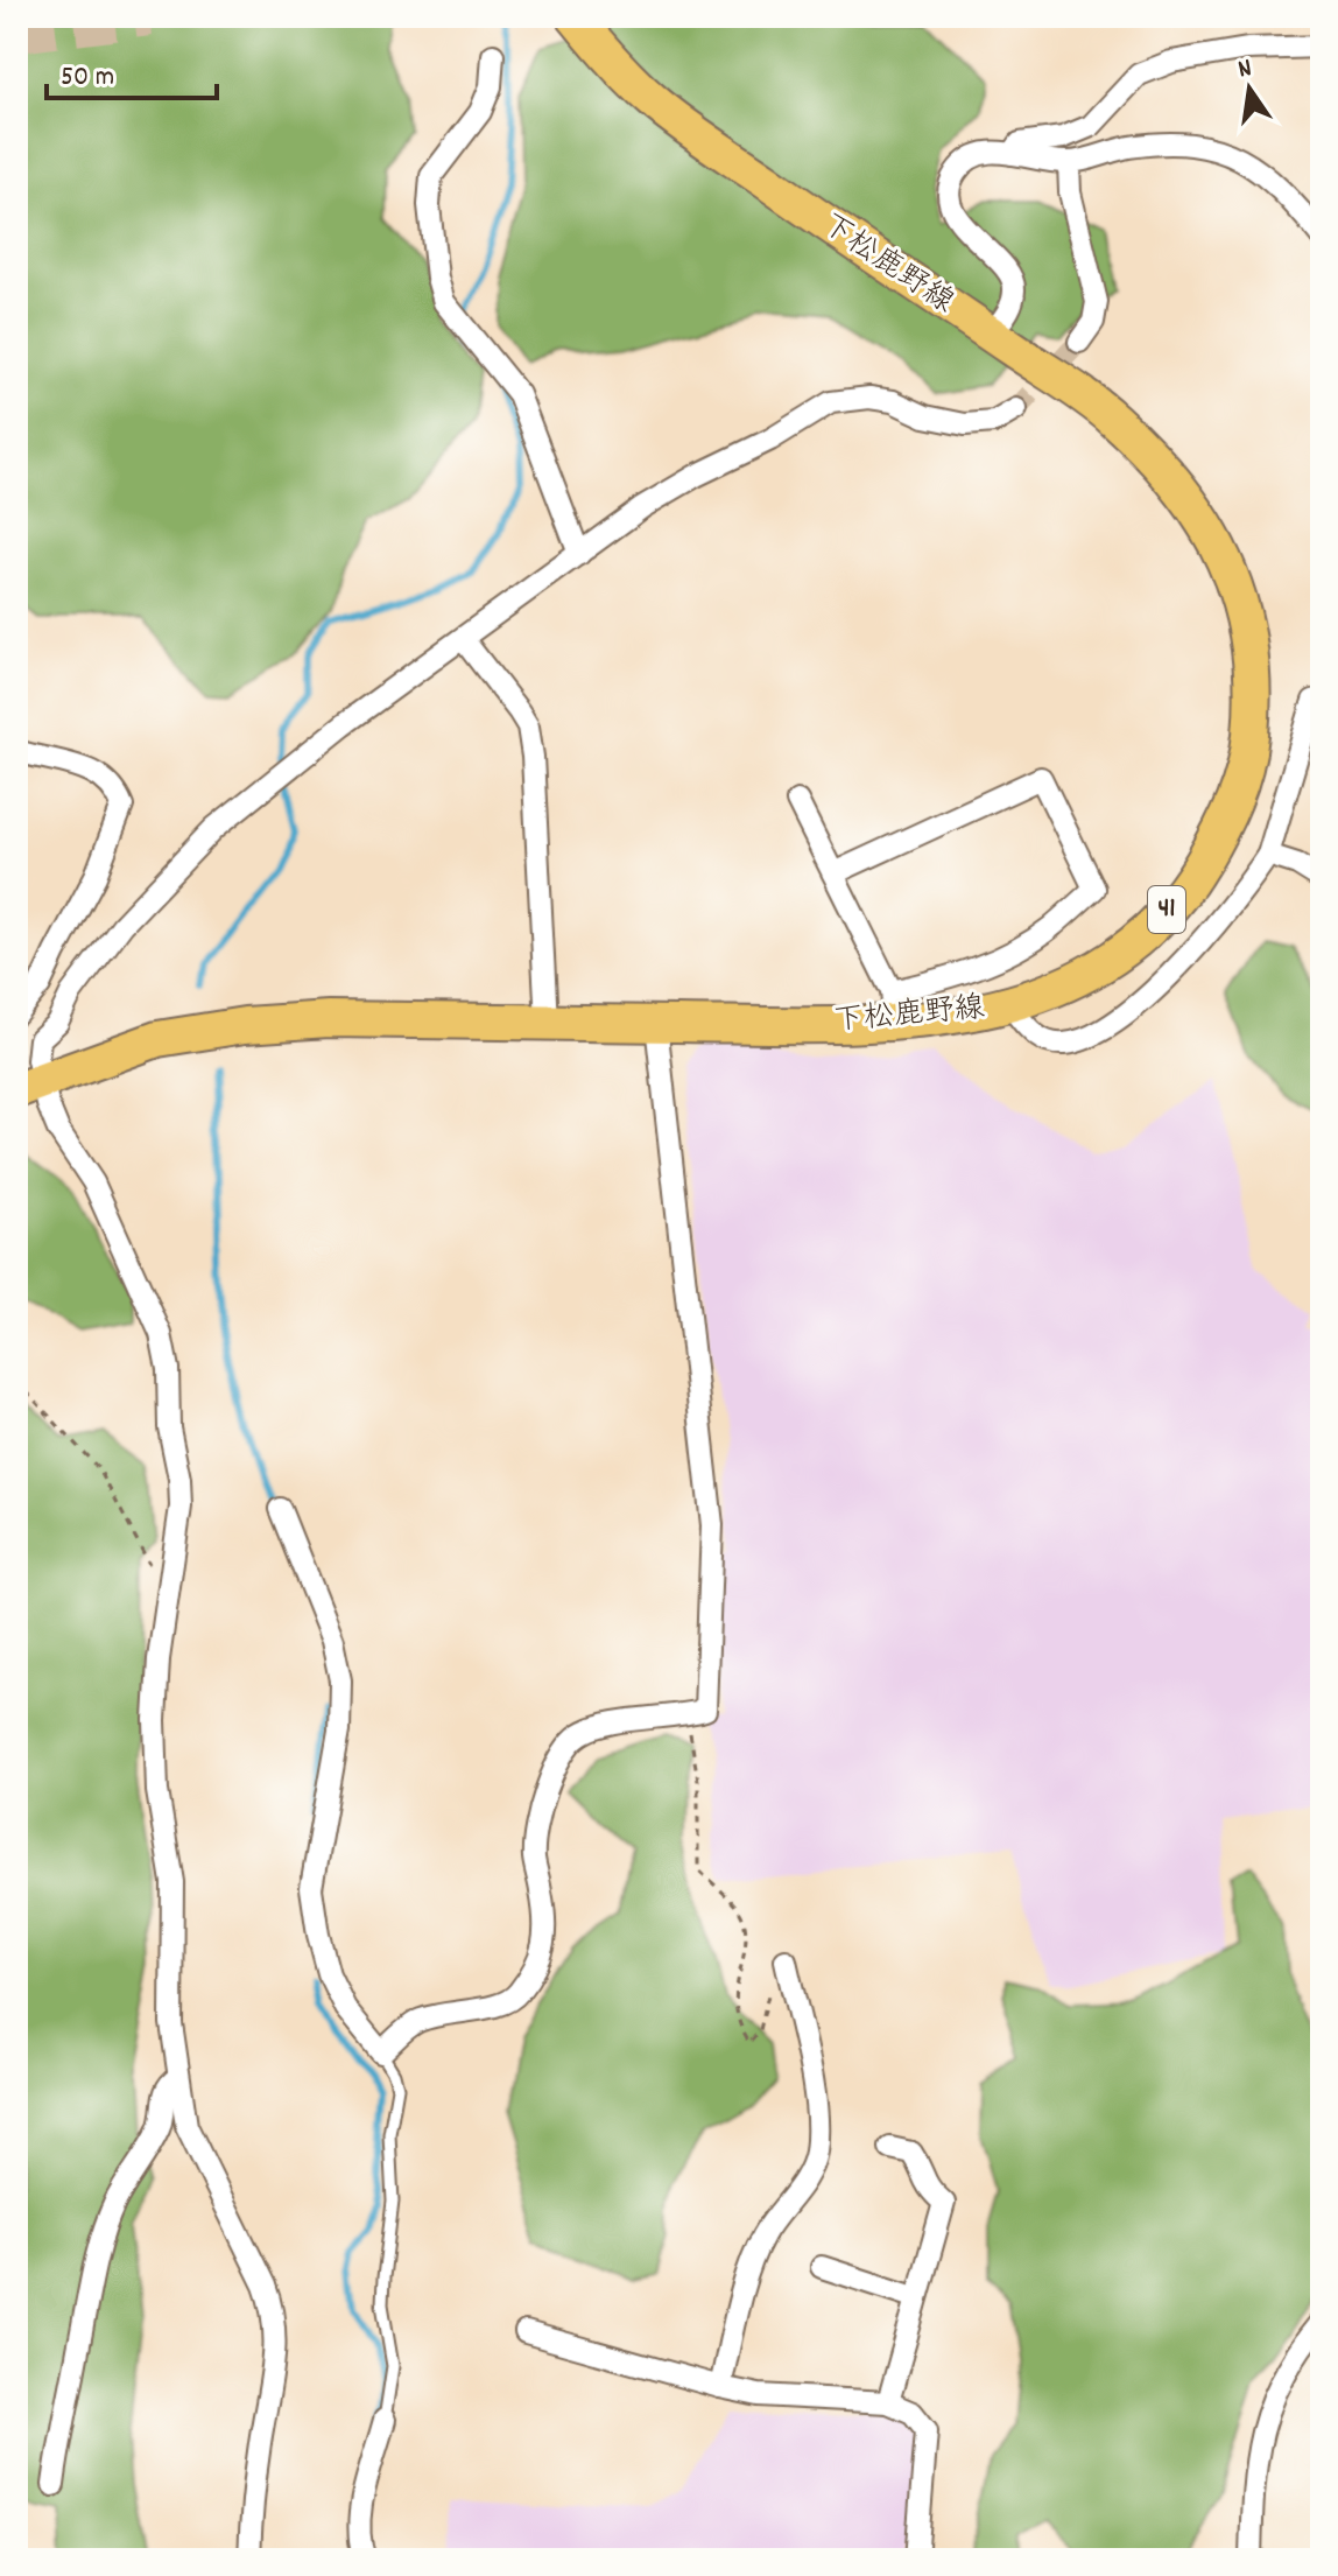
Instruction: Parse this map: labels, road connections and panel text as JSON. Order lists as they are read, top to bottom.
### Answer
{
  "streets": {
    "main road": ["下松鹿野線", "41"]
  },
  "scale_bar": "50 m",
  "north": "top"
}
